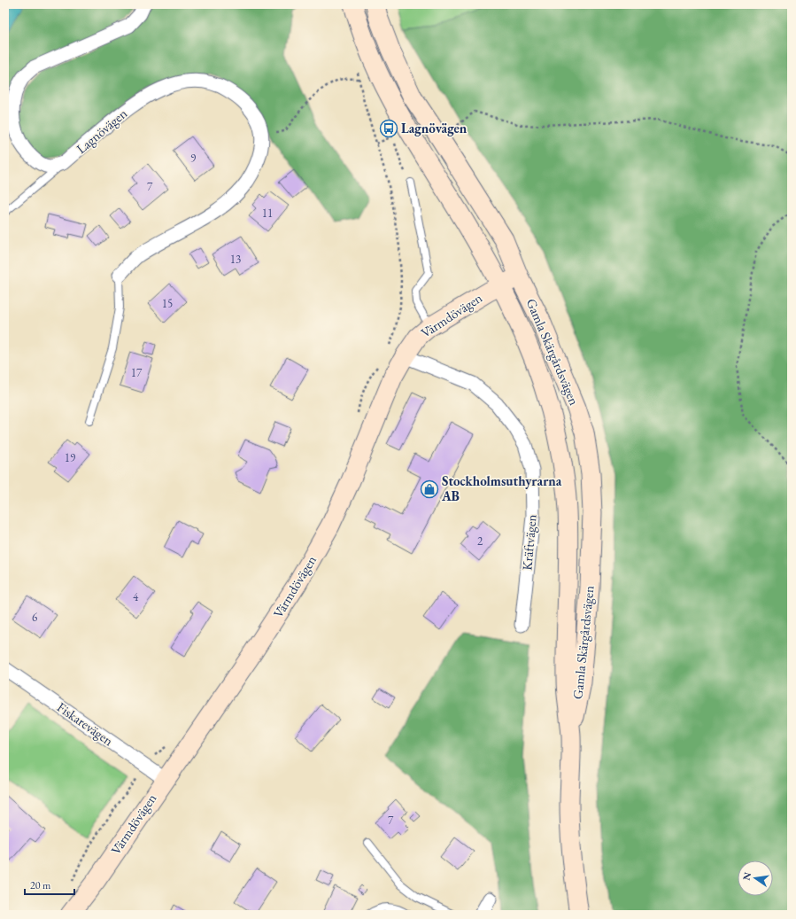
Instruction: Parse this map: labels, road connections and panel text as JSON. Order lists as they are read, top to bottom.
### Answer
{
  "streets": {
    "main road": ["Värmdövägen", "Gamla Skärgårdsvägen"],
    "street": ["Lagnövägen", "Kräftvägen", "Fiskarevägen"]
  },
  "crossings": [
    ["Värmdövägen", "Gamla Skärgårdsvägen"],
    ["Värmdövägen", "Kräftvägen"],
    ["Värmdövägen", "Fiskarevägen"]
  ],
  "places": {
    "bus stop": ["Lagnövägen"],
    "shop": ["Stockholmsuthyrarna AB"]
  },
  "house_numbers": [
    "9",
    "7",
    "11",
    "13",
    "15",
    "17",
    "19",
    "2",
    "4",
    "6",
    "7"
  ],
  "scale_bar": "20 m",
  "north": "left"
}
